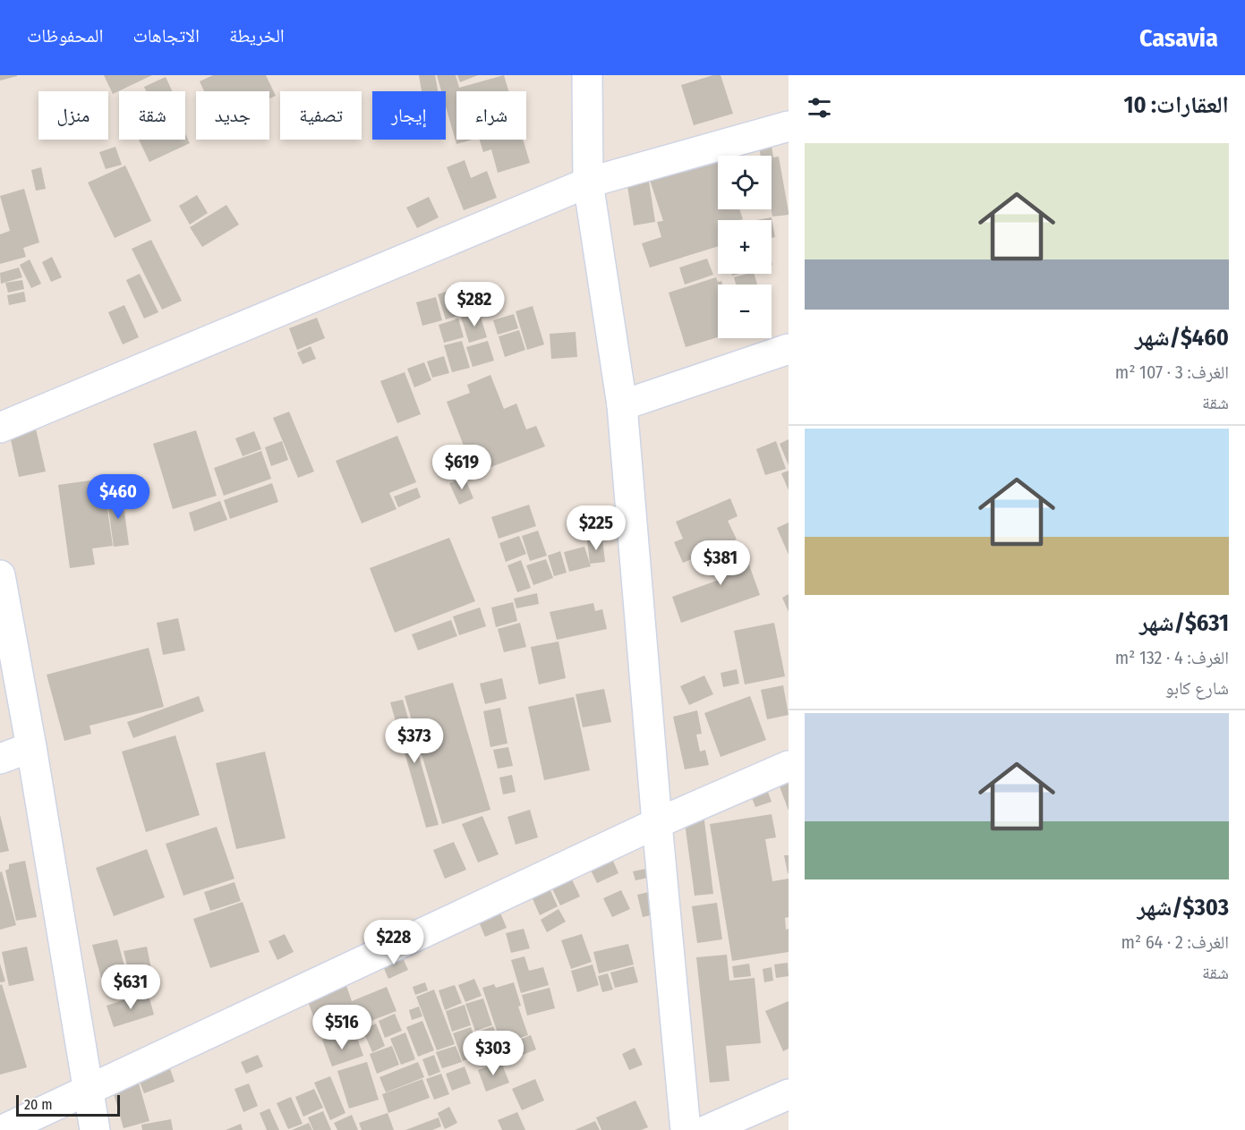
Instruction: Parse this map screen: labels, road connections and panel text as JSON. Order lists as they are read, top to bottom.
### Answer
{
  "scale_bar": "20 m",
  "page": {
    "header": "Casavia",
    "nav": ["الخريطة", "الاتجاهات", "المحفوظات"],
    "heading": "العقارات: 10",
    "chip": [
      "شراء",
      "إيجار",
      "تصفية",
      "جديد",
      "شقة",
      "منزل"
    ],
    "list": [
      {
        "name": "$460/شهر",
        "note": "الغرف: 3 · 107 m² · شقة"
      },
      {
        "name": "$631/شهر",
        "note": "الغرف: 4 · 132 m² · شارع كابو"
      },
      {
        "name": "$303/شهر",
        "note": "الغرف: 2 · 64 m² · شقة"
      }
    ],
    "map_buttons": ["+", "−"],
    "price": [
      "$282",
      "$619",
      "$460",
      "$225",
      "$381",
      "$373",
      "$228",
      "$631",
      "$516",
      "$303"
    ],
    "scale": "20 m"
  }
}
